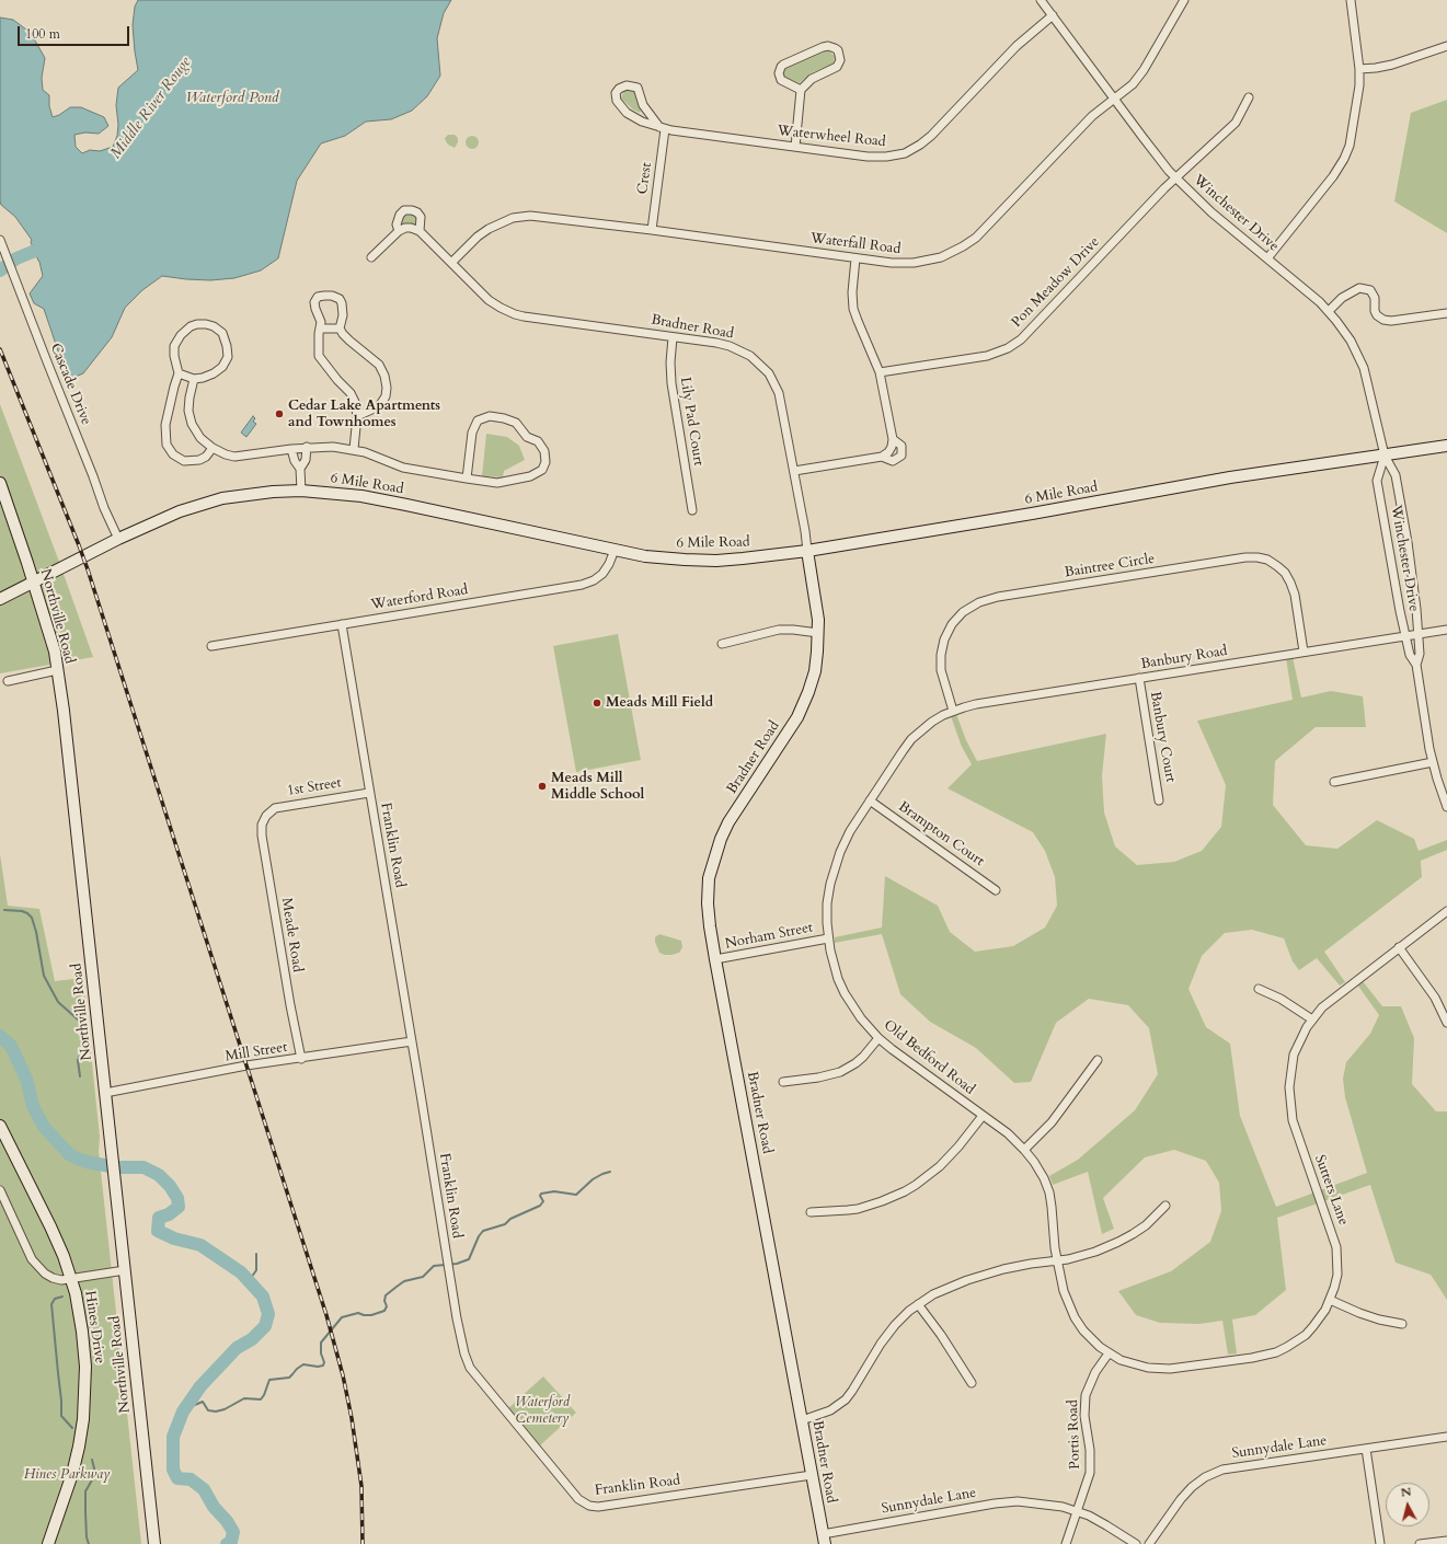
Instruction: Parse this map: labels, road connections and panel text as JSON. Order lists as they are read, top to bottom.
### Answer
{
  "streets": {
    "street": [
      "Waterwheel Road",
      "Crest",
      "Winchester Drive",
      "Waterfall Road",
      "Pon Meadow Drive",
      "Bradner Road",
      "Cascade Drive",
      "Lily Pad Court",
      "6 Mile Road",
      "Baintree Circle",
      "Waterford Road",
      "Northville Road",
      "Banbury Road",
      "Banbury Court",
      "1st Street",
      "Brampton Court",
      "Franklin Road",
      "Meade Road",
      "Norham Street",
      "Mill Street",
      "Old Bedford Road",
      "Sutters Lane",
      "Hines Drive",
      "Portis Road",
      "Sunnydale Lane"
    ]
  },
  "crossings": [
    ["Waterwheel Road", "Crest"],
    ["Waterwheel Road", "Winchester Drive"],
    ["Crest", "Waterfall Road"],
    ["Winchester Drive", "Waterfall Road"],
    ["Winchester Drive", "Pon Meadow Drive"],
    ["Winchester Drive", "6 Mile Road"],
    ["Winchester Drive", "Banbury Road"],
    ["Waterfall Road", "Bradner Road"],
    ["Bradner Road", "Lily Pad Court"],
    ["Bradner Road", "6 Mile Road"],
    ["Bradner Road", "Franklin Road"],
    ["Bradner Road", "Norham Street"],
    ["Bradner Road", "Sunnydale Lane"],
    ["Cascade Drive", "6 Mile Road"],
    ["6 Mile Road", "Waterford Road"],
    ["6 Mile Road", "Northville Road"],
    ["Baintree Circle", "Banbury Road"],
    ["Baintree Circle", "Old Bedford Road"],
    ["Waterford Road", "Franklin Road"],
    ["Northville Road", "Mill Street"],
    ["Banbury Road", "Banbury Court"],
    ["Banbury Road", "Old Bedford Road"],
    ["1st Street", "Franklin Road"],
    ["1st Street", "Meade Road"],
    ["Brampton Court", "Old Bedford Road"],
    ["Franklin Road", "Mill Street"],
    ["Meade Road", "Mill Street"],
    ["Norham Street", "Old Bedford Road"],
    ["Old Bedford Road", "Sutters Lane"],
    ["Old Bedford Road", "Portis Road"],
    ["Sutters Lane", "Portis Road"],
    ["Portis Road", "Sunnydale Lane"]
  ],
  "water": ["Waterford Pond", "Middle River Rouge"],
  "parks": ["Waterford Cemetery", "Hines Parkway"],
  "places": ["Cedar Lake Apartments and Townhomes", "Meads Mill Field", "Meads Mill Middle School"],
  "scale_bar": "100 m",
  "north": "top"
}
